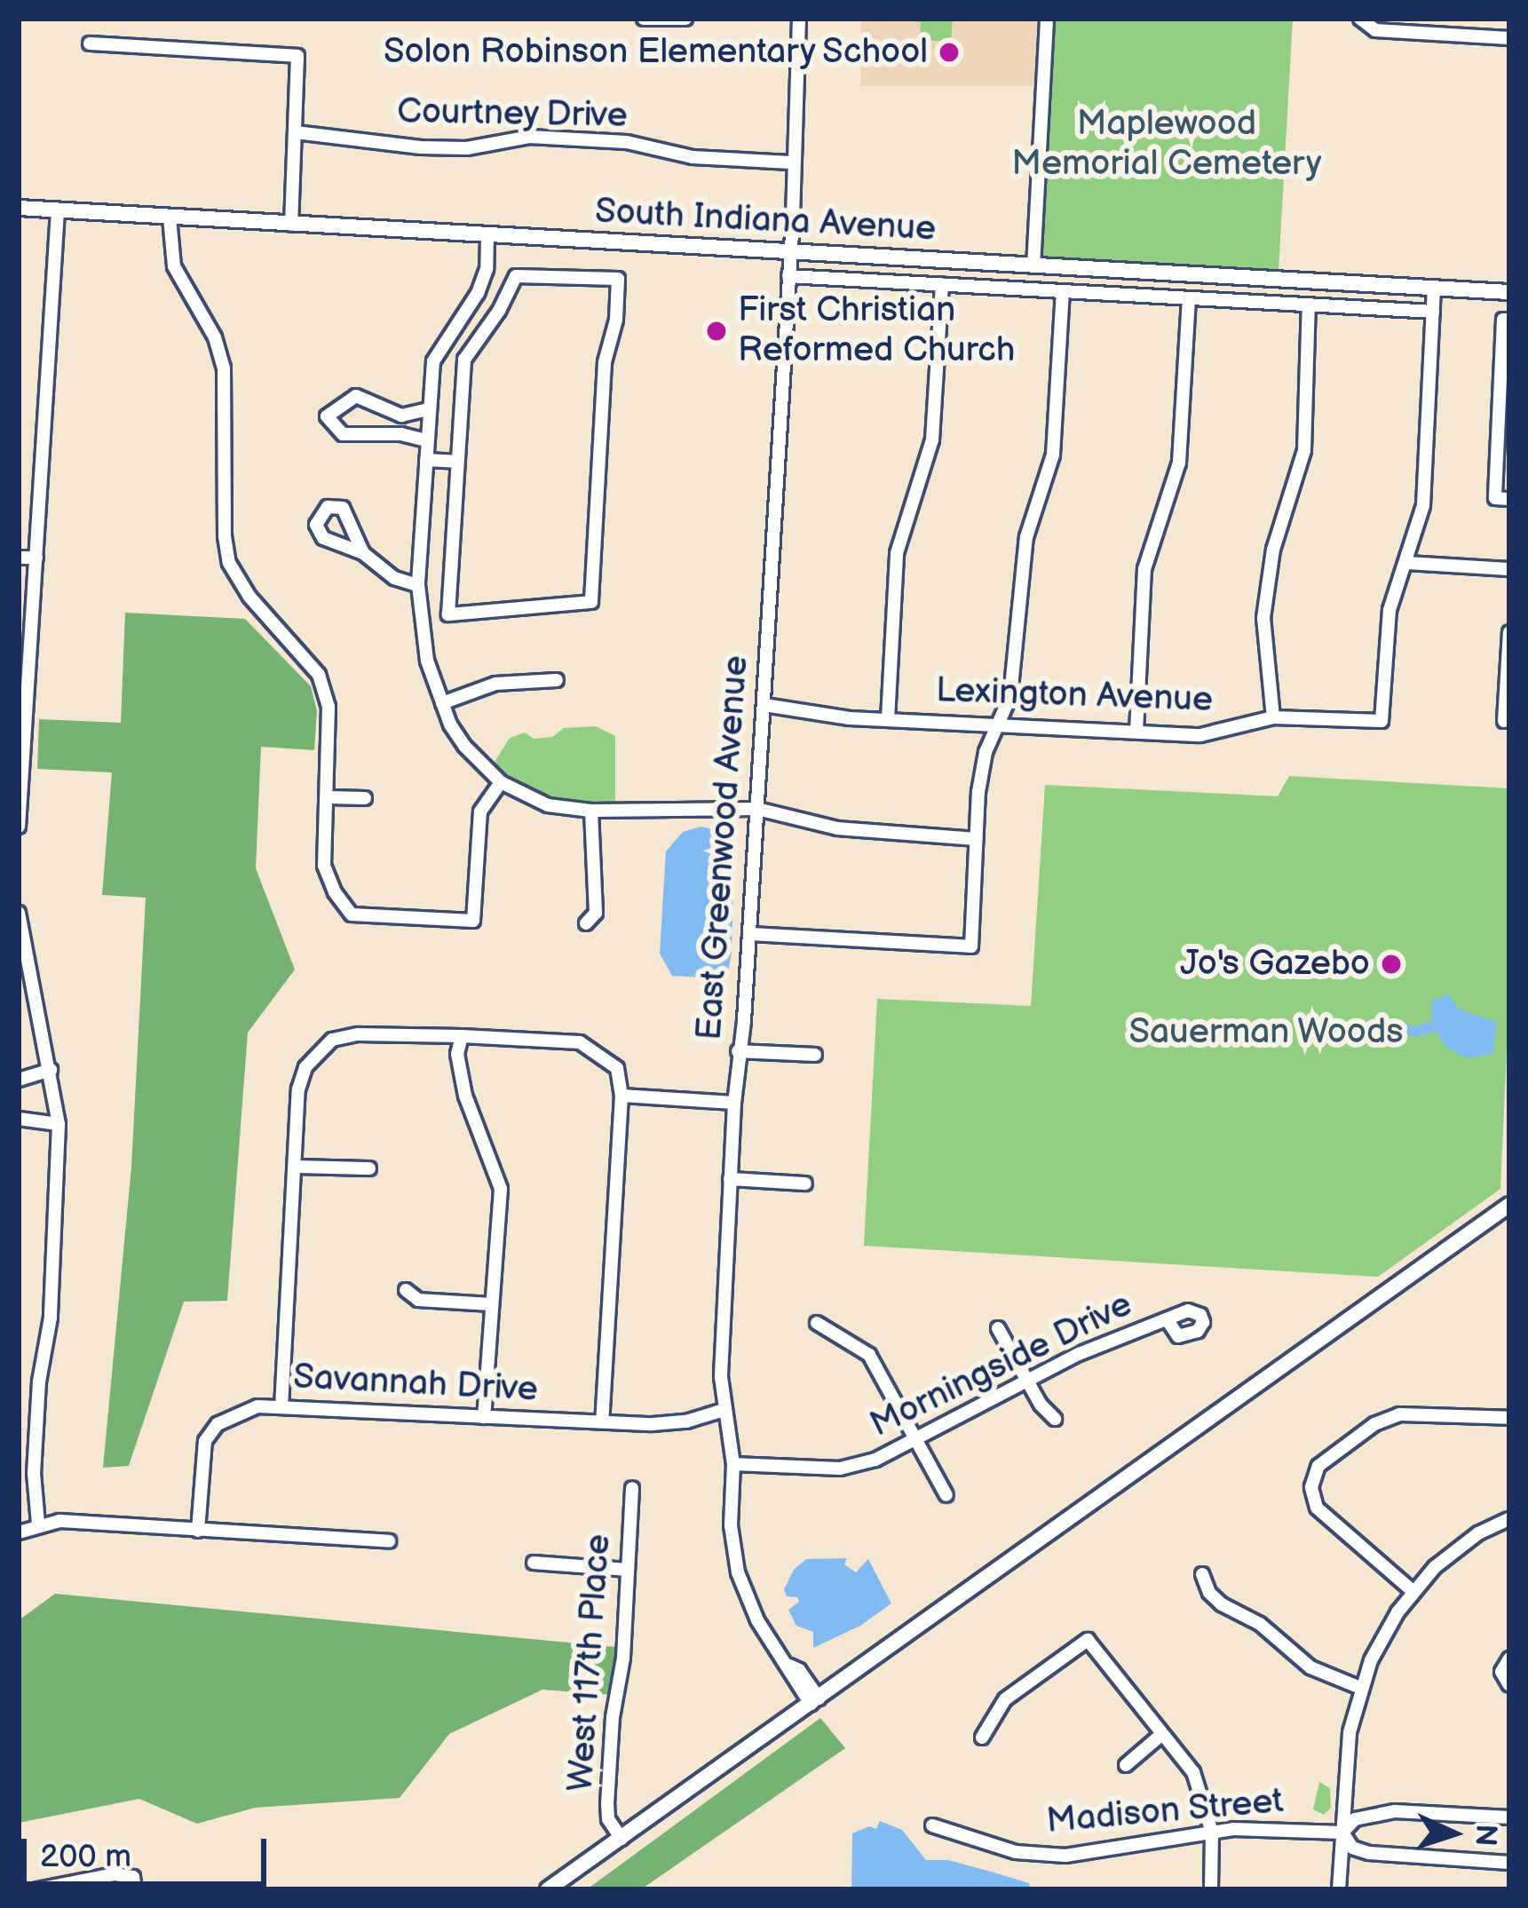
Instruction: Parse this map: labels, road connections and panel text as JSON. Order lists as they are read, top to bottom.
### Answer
{
  "streets": {
    "main road": ["South Indiana Avenue"],
    "street": [
      "Courtney Drive",
      "Lexington Avenue",
      "East Greenwood Avenue",
      "Morningside Drive",
      "Savannah Drive",
      "West 117th Place",
      "Madison Street"
    ]
  },
  "crossings": [
    ["Courtney Drive", "East Greenwood Avenue"],
    ["South Indiana Avenue", "East Greenwood Avenue"],
    ["Lexington Avenue", "East Greenwood Avenue"],
    ["East Greenwood Avenue", "Morningside Drive"],
    ["East Greenwood Avenue", "Savannah Drive"]
  ],
  "parks": ["Maplewood Memorial Cemetery", "Sauerman Woods"],
  "places": ["Solon Robinson Elementary School", "First Christian Reformed Church", "Jo's Gazebo"],
  "scale_bar": "200 m",
  "north": "right"
}
